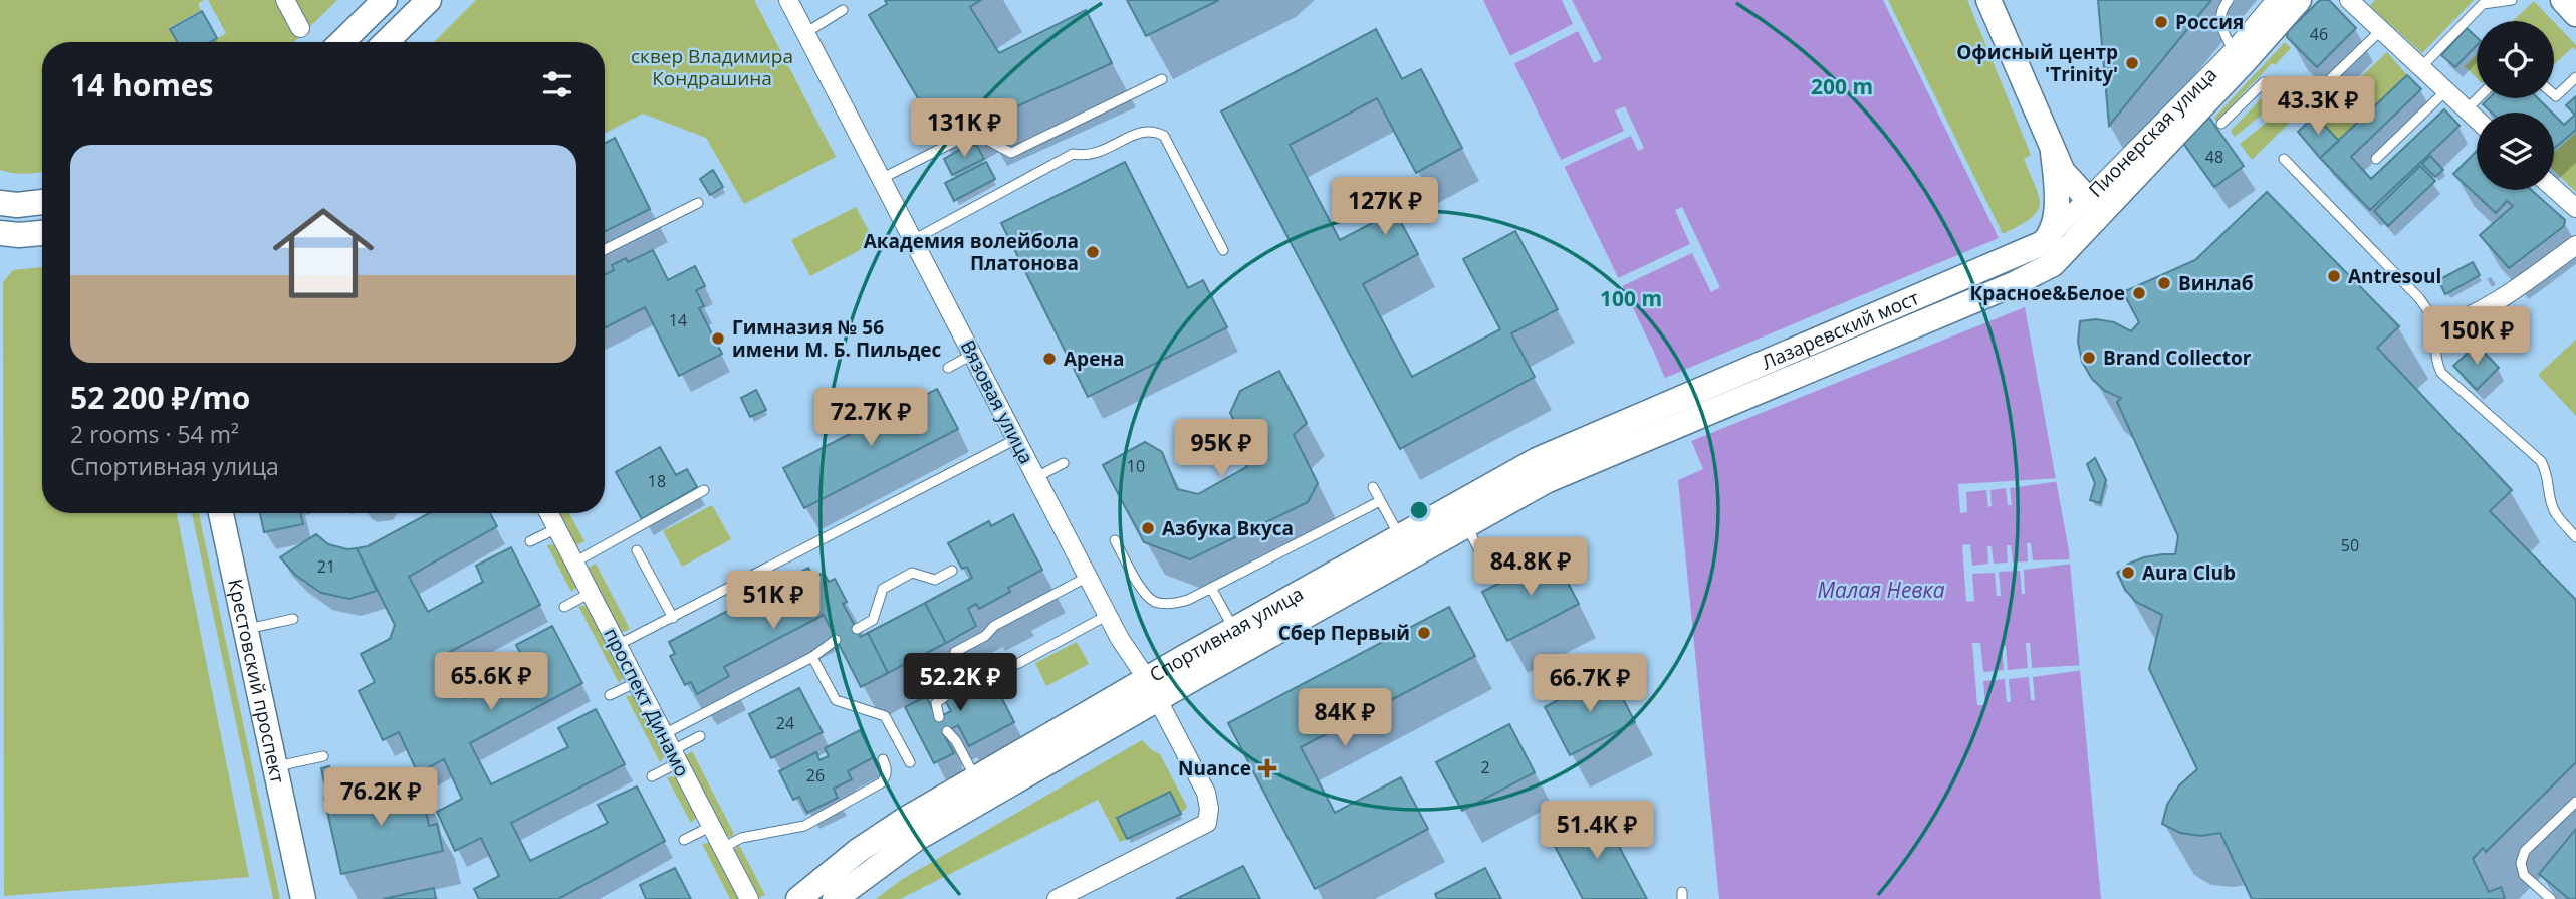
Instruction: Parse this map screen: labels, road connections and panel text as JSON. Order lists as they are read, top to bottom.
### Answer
{
  "streets": {
    "street": [
      "Пионерская улица",
      "Лазаревский мост",
      "Вязовая улица",
      "Спортивная улица",
      "Крестовский проспект",
      "проспект Динамо"
    ]
  },
  "crossings": [
    ["Лазаревский мост", "Спортивная улица"],
    ["Вязовая улица", "Спортивная улица"]
  ],
  "water": ["Малая Невка"],
  "parks": ["сквер Владимира Кондрашина"],
  "places": {
    "other": [
      "Россия",
      "Офисный центр 'Trinity'",
      "Академия волейбола Платонова",
      "Antresoul",
      "Винлаб",
      "Красное&Белое",
      "Гимназия № 56 имени М. Б. Пильдес",
      "Brand Collector",
      "Арена",
      "Азбука Вкуса",
      "Aura Club",
      "Сбер Первый"
    ],
    "health": ["Nuance"]
  },
  "house_numbers": [
    "46",
    "48",
    "14",
    "10",
    "18",
    "50",
    "21",
    "24",
    "2",
    "26"
  ],
  "page": {
    "heading": "14 homes",
    "price": [
      "43.3K ₽",
      "131K ₽",
      "127K ₽",
      "150K ₽",
      "72.7K ₽",
      "95K ₽",
      "84.8K ₽",
      "51K ₽",
      "65.6K ₽",
      "52.2K ₽",
      "66.7K ₽",
      "84K ₽",
      "76.2K ₽",
      "51.4K ₽"
    ],
    "list": [
      {
        "name": "52 200 ₽/mo",
        "note": "2 rooms · 54 m² · Спортивная улица"
      }
    ]
  },
  "rings": ["200 m", "100 m"]
}
